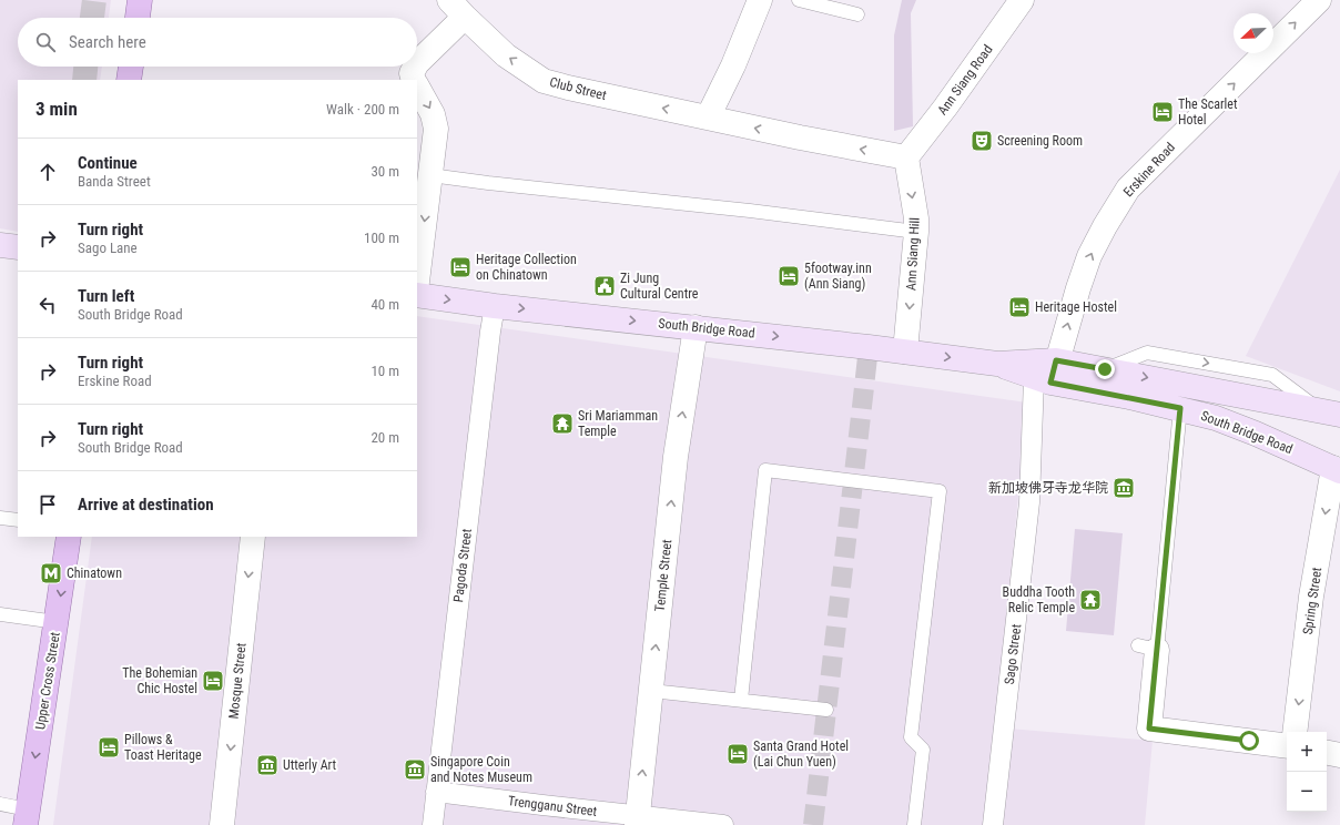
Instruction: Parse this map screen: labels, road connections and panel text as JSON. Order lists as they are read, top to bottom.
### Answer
{
  "streets": {
    "main road": ["South Bridge Road", "Upper Cross Street"],
    "street": [
      "Ann Siang Road",
      "Club Street",
      "Erskine Road",
      "Ann Siang Hill",
      "Pagoda Street",
      "Temple Street",
      "Spring Street",
      "Sago Street",
      "Mosque Street",
      "Trengganu Street"
    ]
  },
  "crossings": [
    ["Ann Siang Road", "Club Street"],
    ["Ann Siang Road", "Ann Siang Hill"],
    ["Club Street", "Ann Siang Hill"],
    ["Erskine Road", "South Bridge Road"],
    ["Erskine Road", "Sago Street"],
    ["Ann Siang Hill", "South Bridge Road"],
    ["South Bridge Road", "Pagoda Street"],
    ["South Bridge Road", "Temple Street"],
    ["South Bridge Road", "Spring Street"],
    ["South Bridge Road", "Sago Street"],
    ["Pagoda Street", "Trengganu Street"],
    ["Temple Street", "Trengganu Street"]
  ],
  "one_way": [
    "Club Street",
    "Erskine Road",
    "Ann Siang Hill",
    "Temple Street",
    "Spring Street",
    "Upper Cross Street",
    "Mosque Street"
  ],
  "places": {
    "hotel": [
      "The Scarlet Hotel",
      "Heritage Collection on Chinatown",
      "5footway.inn (Ann Siang)",
      "Heritage Hostel",
      "The Bohemian Chic Hostel",
      "Pillows & Toast Heritage",
      "Santa Grand Hotel (Lai Chun Yuen)"
    ],
    "theatre": ["Screening Room"],
    "public building": ["Zi Jung Cultural Centre"],
    "temple": ["Sri Mariamman Temple", "Buddha Tooth Relic Temple"],
    "museum": ["新加坡佛牙寺龙华院", "Utterly Art", "Singapore Coin and Notes Museum"],
    "metro station": ["Chinatown"]
  },
  "north": "bottom left",
  "page": {
    "search": "Search here",
    "heading": ["3 min", "Walk · 200 m"],
    "list": [
      ["Continue", "Banda Street", "30 m"],
      ["Turn right", "Sago Lane", "100 m"],
      ["Turn left", "South Bridge Road", "40 m"],
      ["Turn right", "Erskine Road", "10 m"],
      ["Turn right", "South Bridge Road", "20 m"],
      "Arrive at destination"
    ],
    "map_buttons": ["+", "−"]
  }
}
